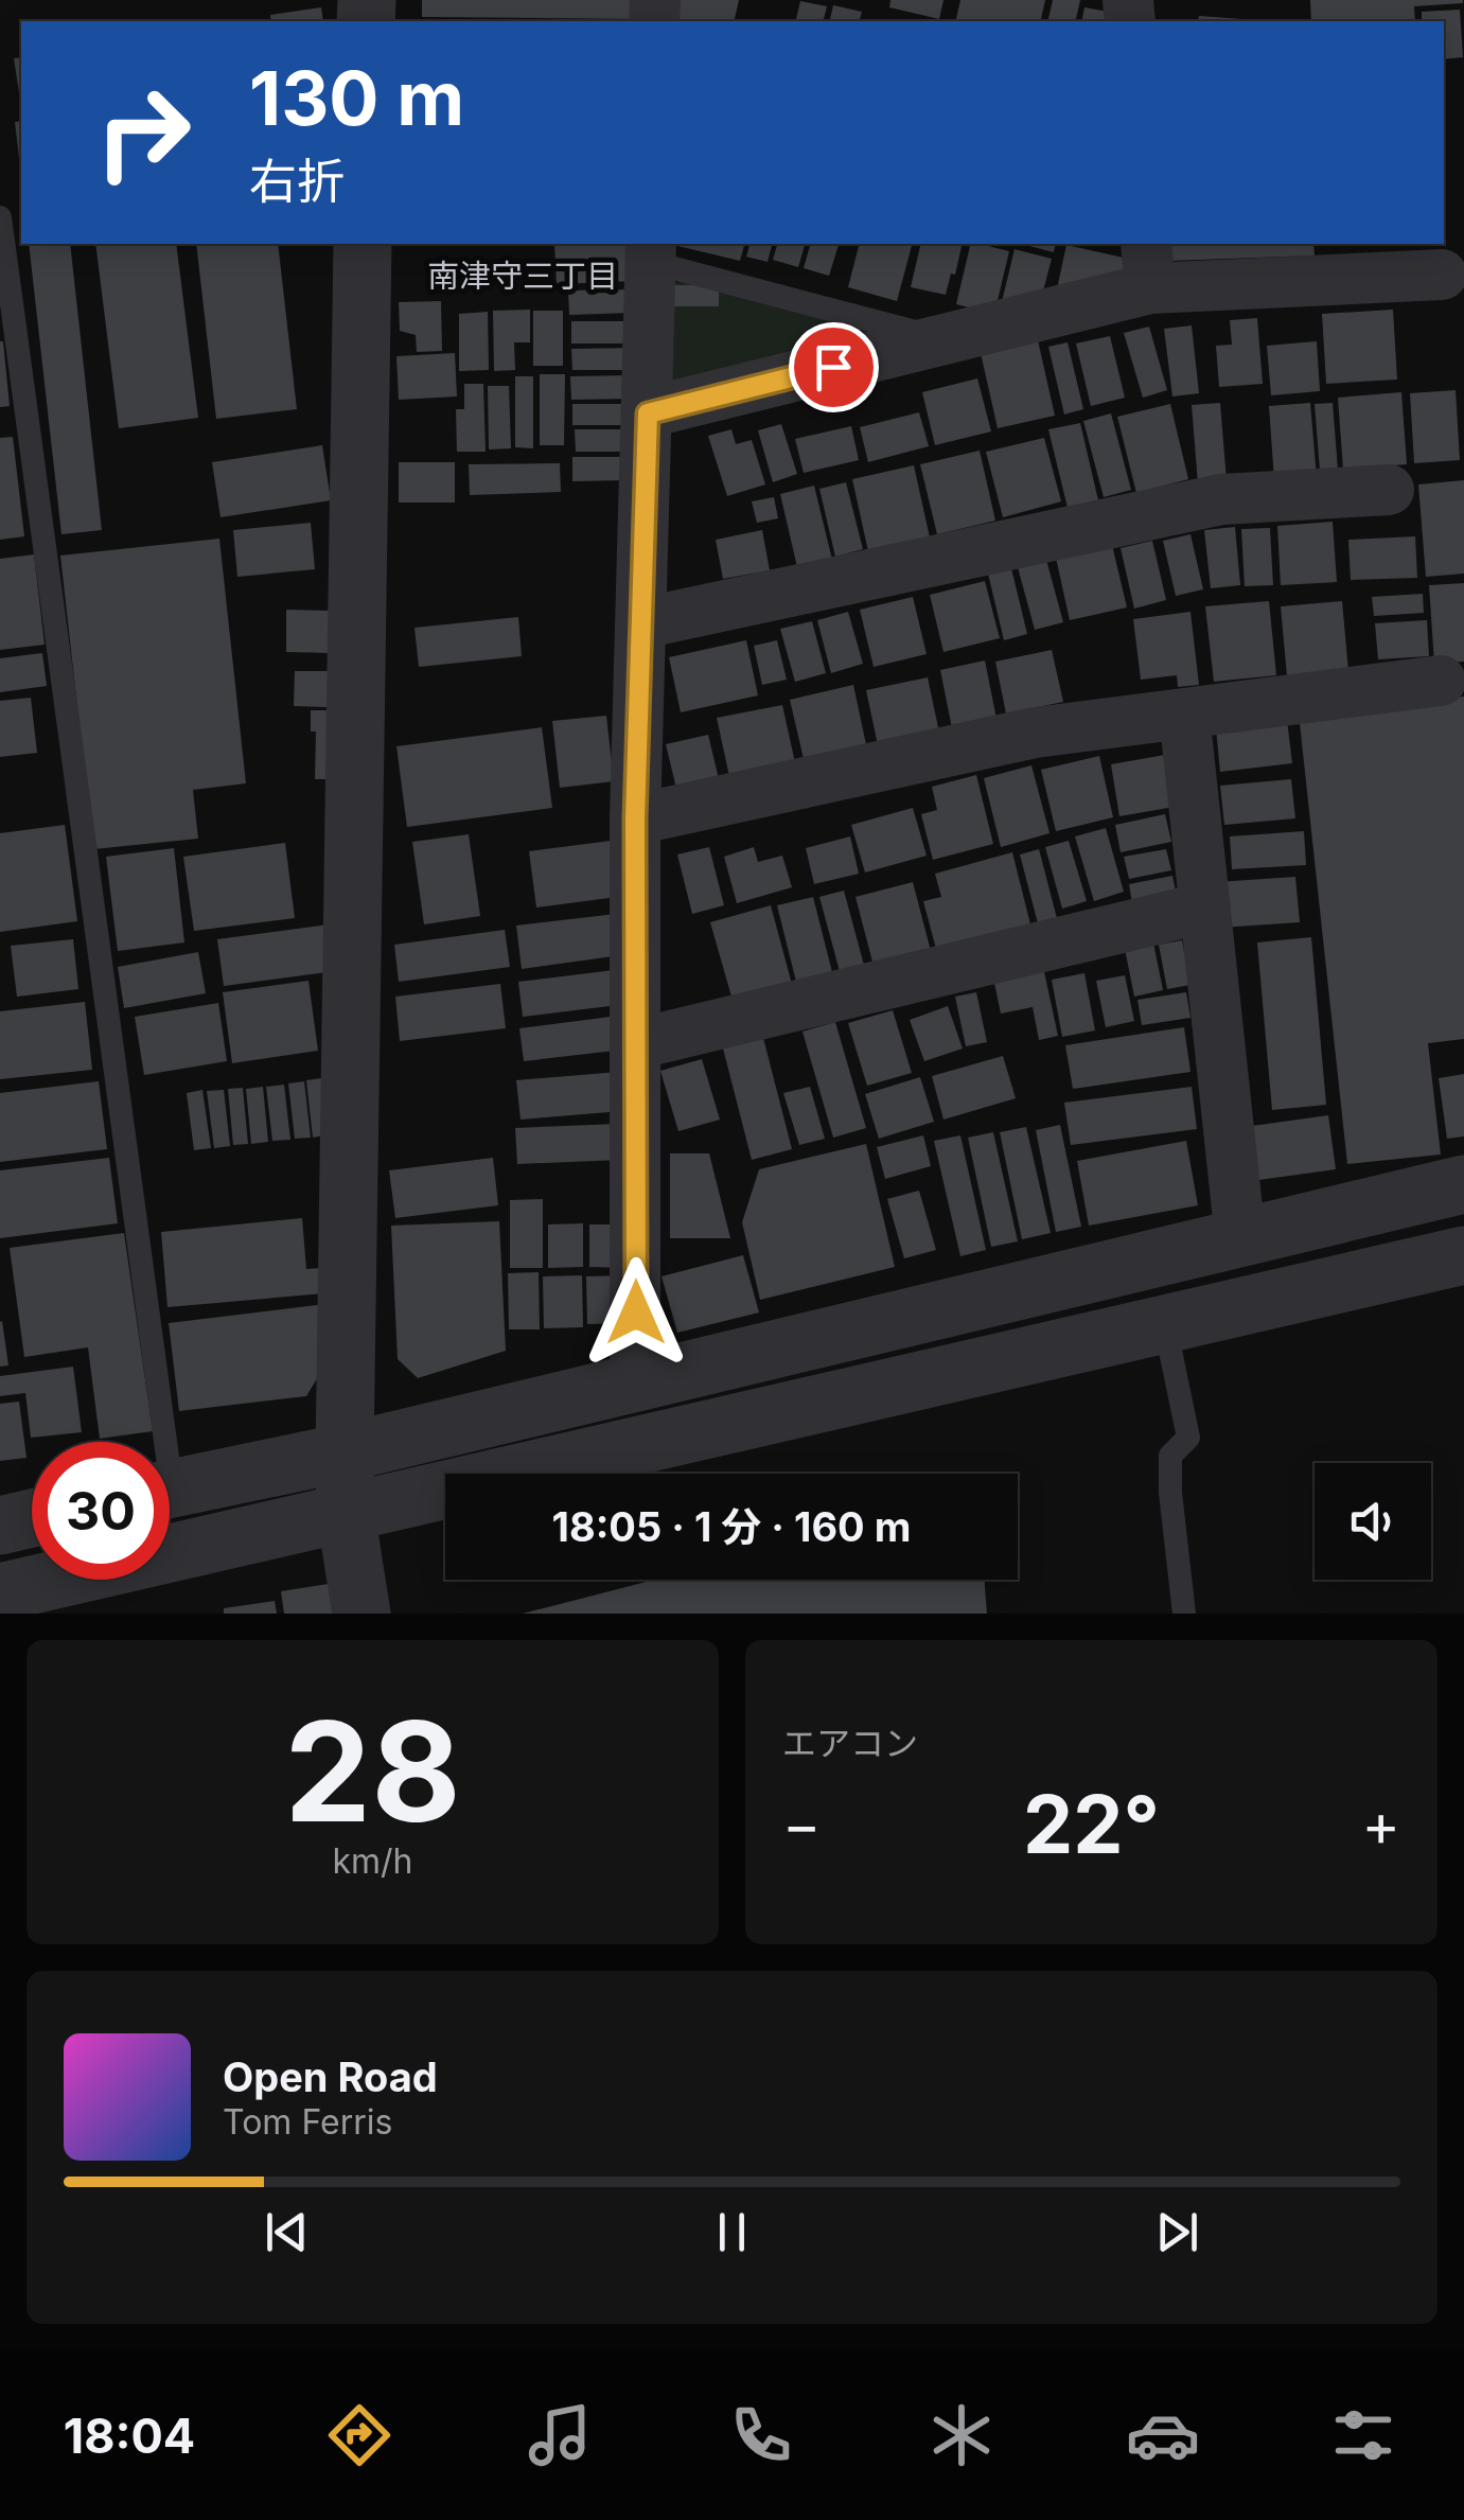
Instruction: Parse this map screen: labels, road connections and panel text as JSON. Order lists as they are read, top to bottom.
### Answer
{
  "districts": ["南津守三丁目"],
  "page": {
    "turn": ["130 m", "右折"],
    "limit": "30",
    "trip": "18:05 · 1 分 · 160 m",
    "tile": [
      ["28", "km/h"],
      "エアコン"
    ],
    "heat": ["−", "22°", "+"],
    "song": ["Open Road", "Tom Ferris"],
    "tabs": "18:04"
  }
}
